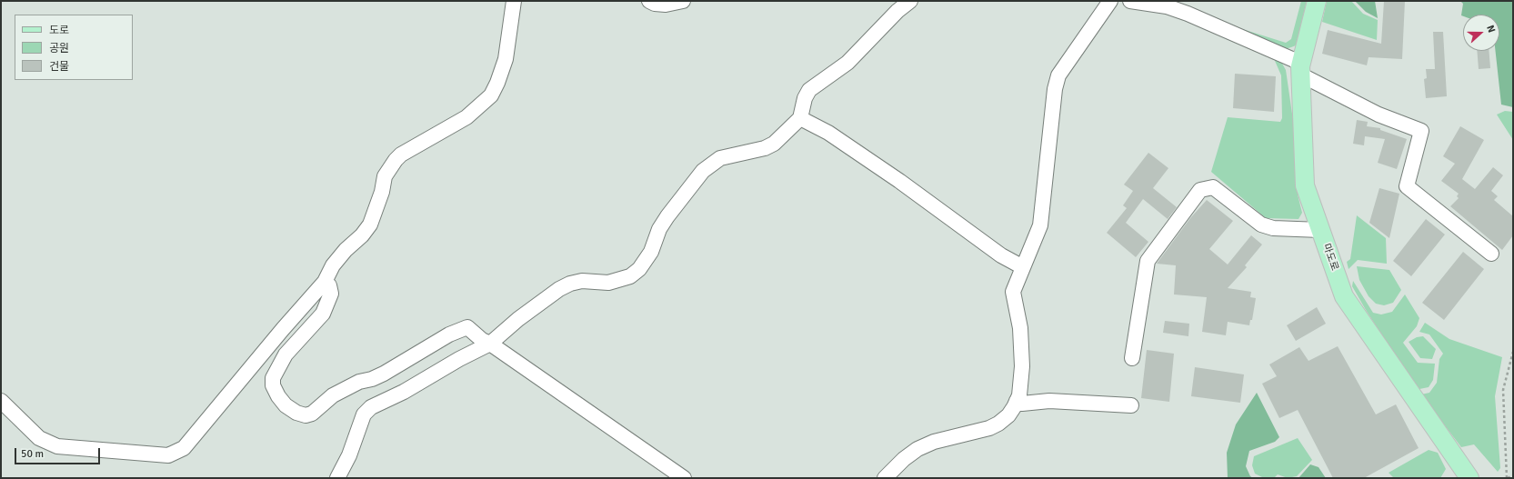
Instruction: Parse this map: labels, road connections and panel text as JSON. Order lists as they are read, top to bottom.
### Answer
{
  "streets": {
    "main road": ["마도로"]
  },
  "legend": ["도로", "공원", "건물"],
  "scale_bar": "50 m",
  "north": "right"
}
